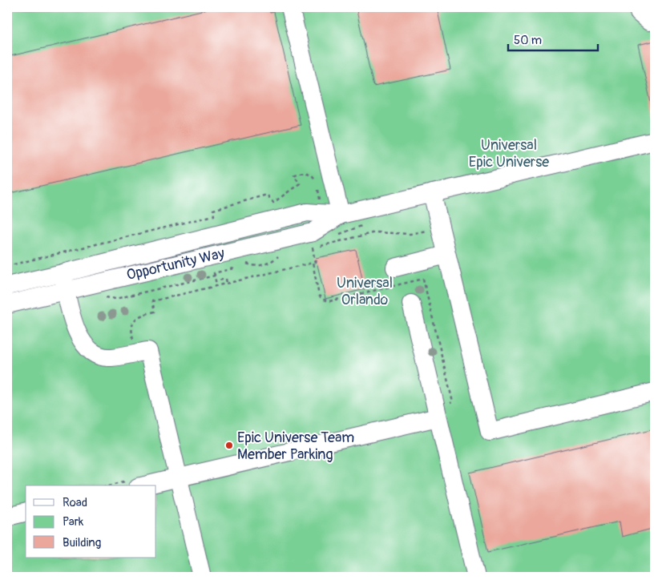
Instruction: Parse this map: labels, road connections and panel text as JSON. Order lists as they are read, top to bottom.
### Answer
{
  "streets": {
    "street": ["Opportunity Way"]
  },
  "parks": ["Universal Epic Universe", "Universal Orlando"],
  "places": ["Epic Universe Team Member Parking"],
  "legend": ["Road", "Park", "Building"],
  "scale_bar": "50 m"
}
